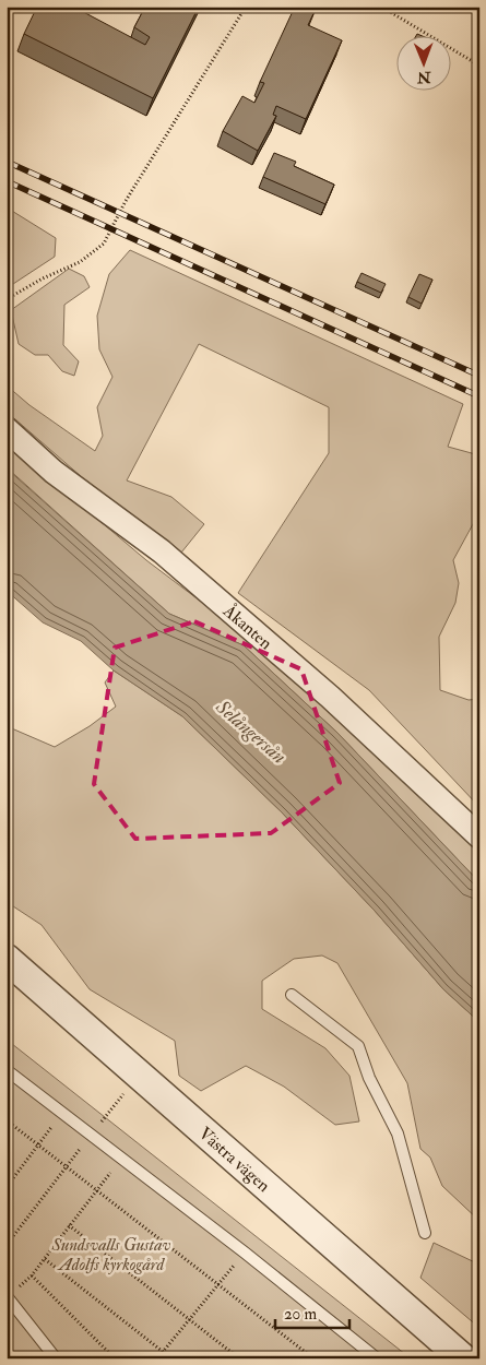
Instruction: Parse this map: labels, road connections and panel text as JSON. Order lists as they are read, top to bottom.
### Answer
{
  "streets": {
    "street": ["Åkanten", "Västra vägen"]
  },
  "water": ["Selångersån"],
  "parks": ["Sundsvalls Gustav Adolfs kyrkogård"],
  "scale_bar": "20 m",
  "north": "bottom"
}
